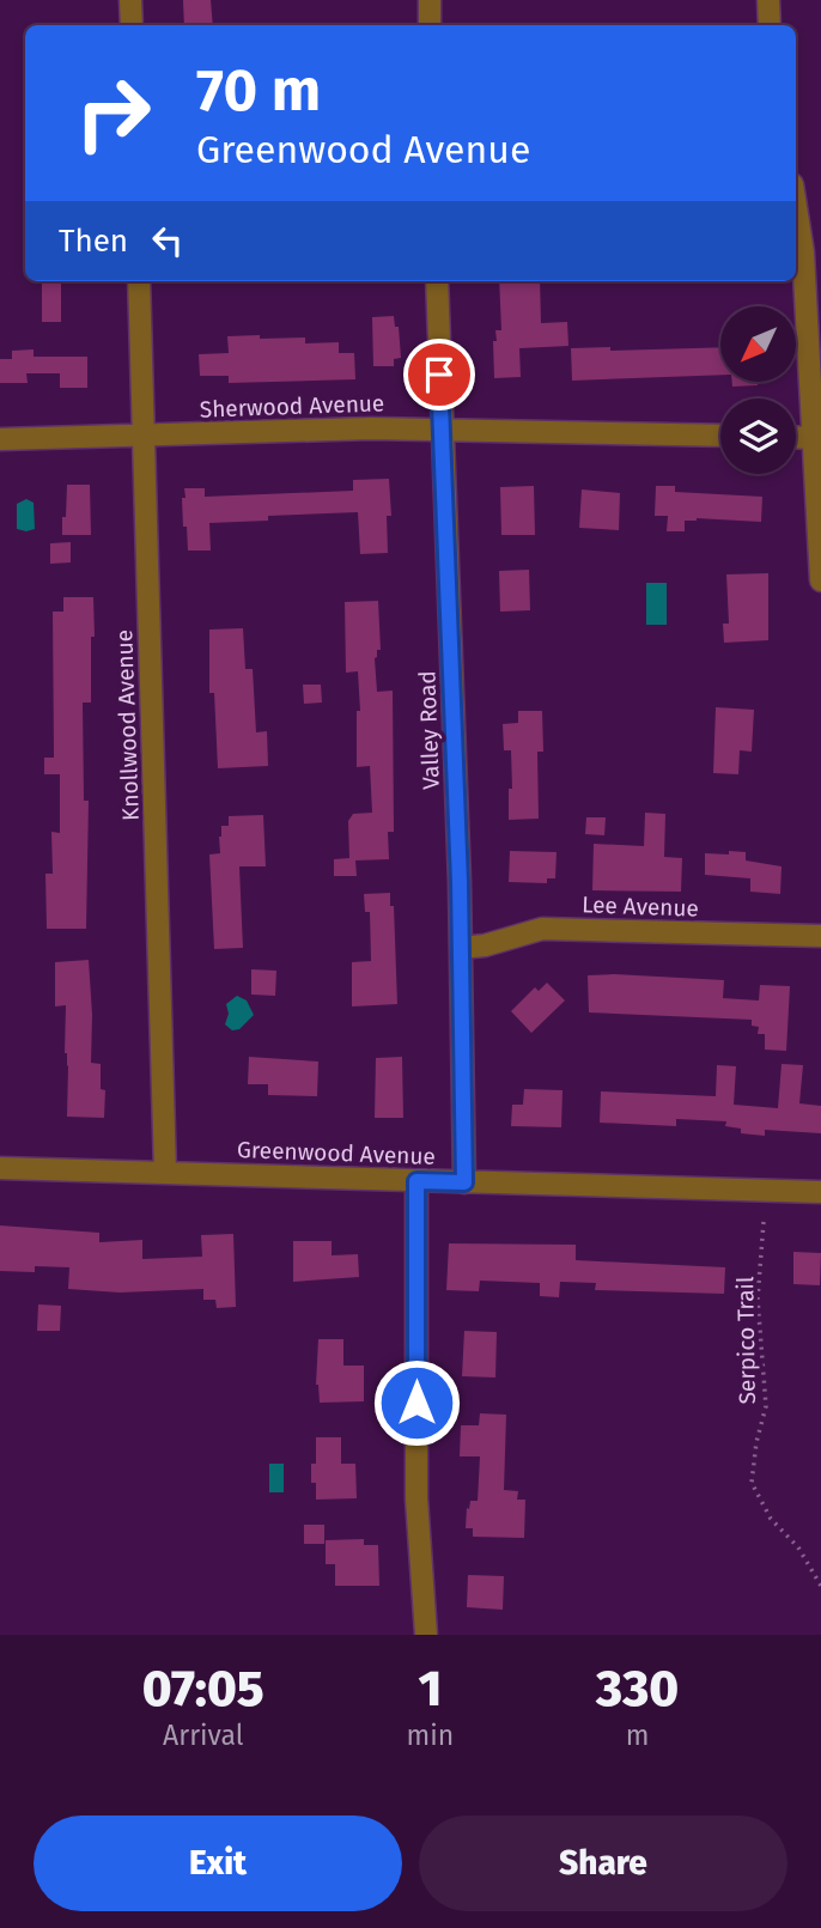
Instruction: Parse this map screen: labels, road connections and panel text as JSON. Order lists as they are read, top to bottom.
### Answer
{
  "streets": {
    "street": [
      "Sherwood Avenue",
      "Knollwood Avenue",
      "Valley Road",
      "Lee Avenue",
      "Greenwood Avenue"
    ],
    "path": ["Serpico Trail"]
  },
  "crossings": [
    ["Sherwood Avenue", "Knollwood Avenue"],
    ["Sherwood Avenue", "Valley Road"],
    ["Knollwood Avenue", "Greenwood Avenue"],
    ["Valley Road", "Lee Avenue"],
    ["Valley Road", "Greenwood Avenue"]
  ],
  "north": "bottom left",
  "page": {
    "turn": ["70 m", "Greenwood Avenue"],
    "then": "Then",
    "eta": [
      "07:05",
      "Arrival",
      "1",
      "min",
      "330",
      "m"
    ],
    "buttons": ["Exit", "Share"]
  }
}
